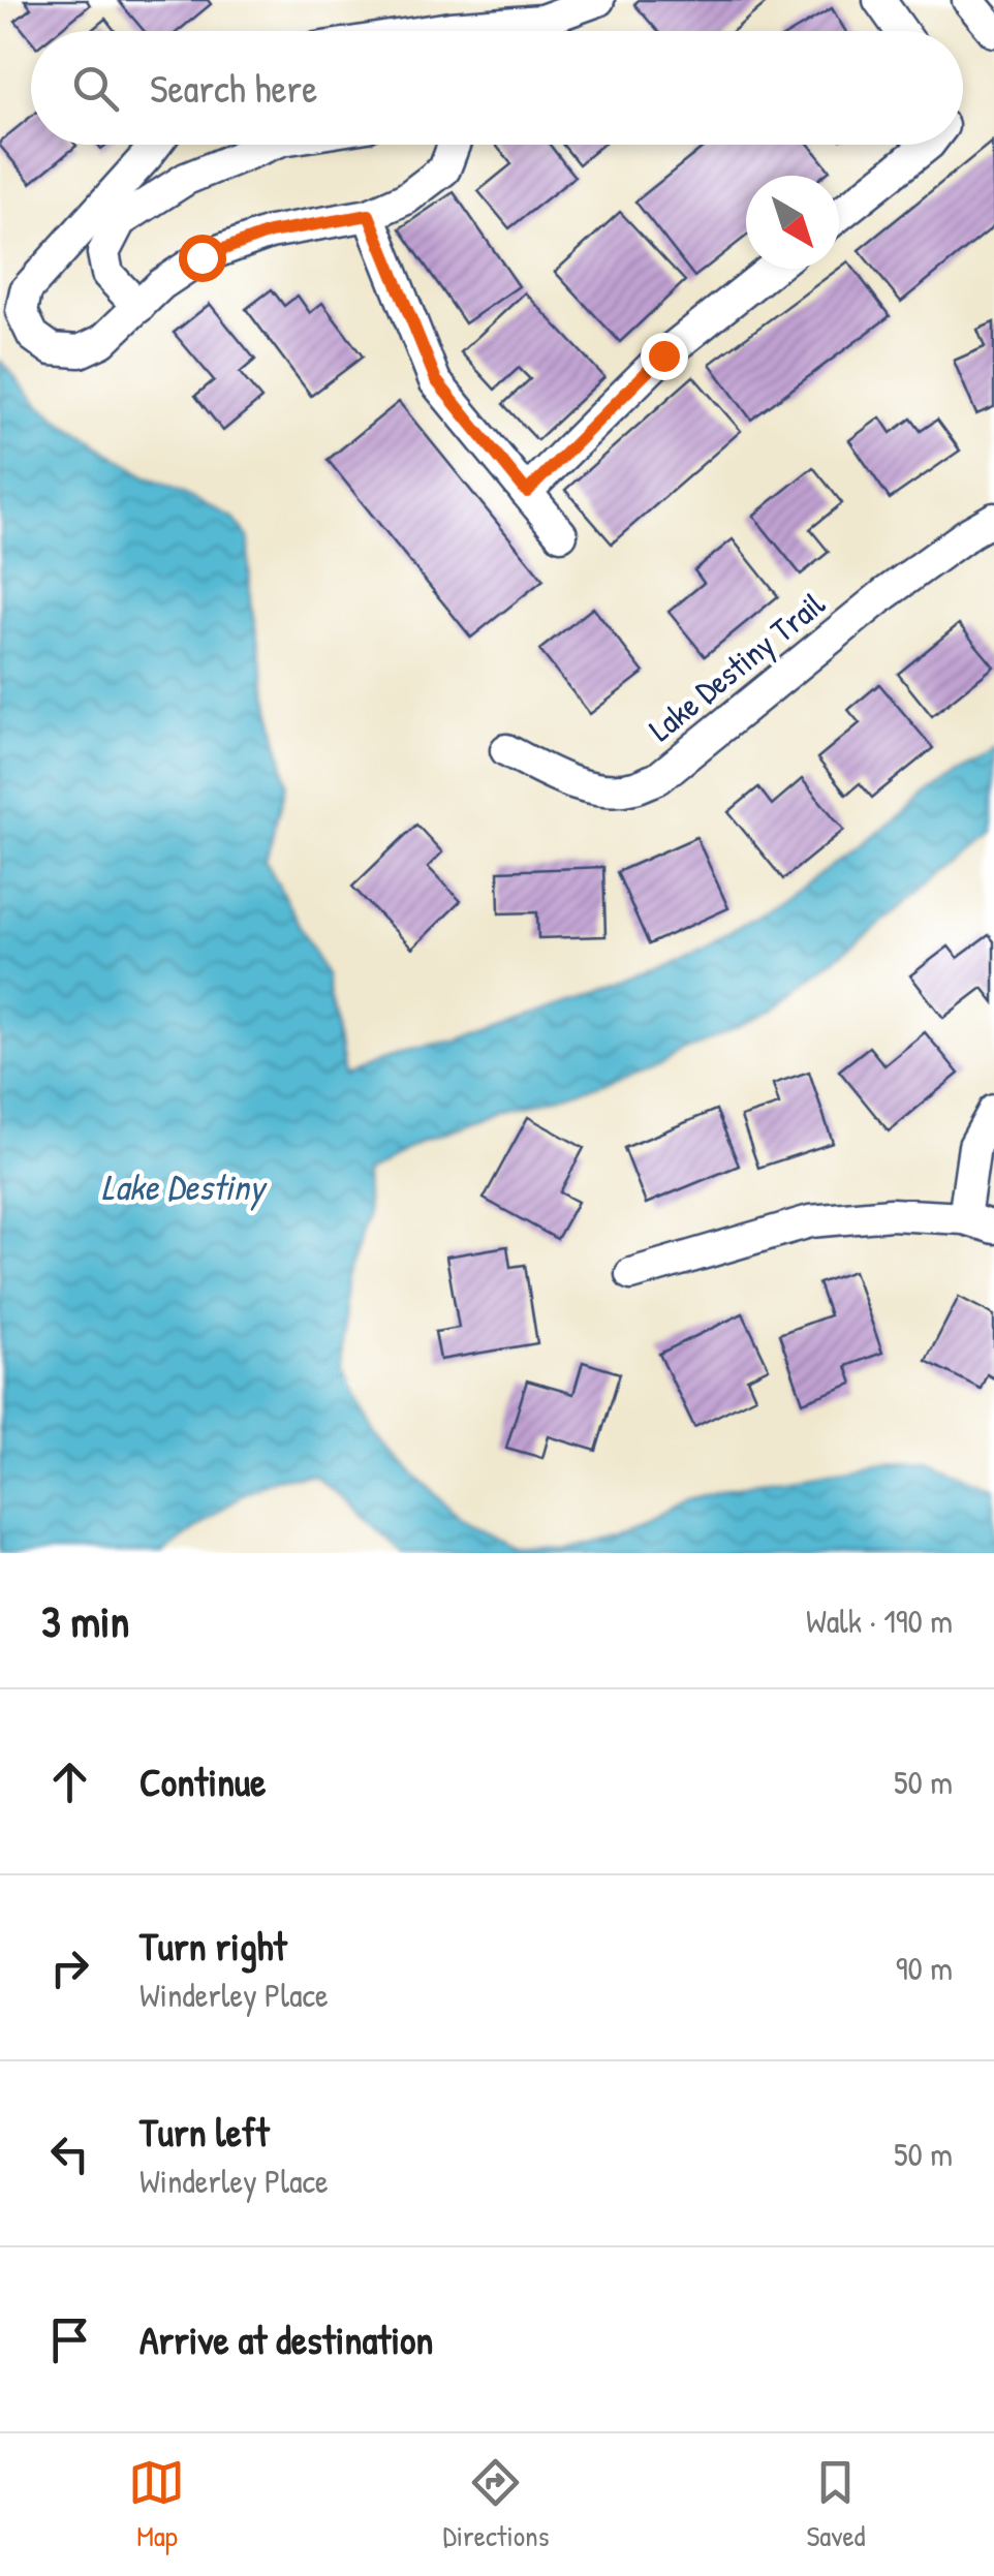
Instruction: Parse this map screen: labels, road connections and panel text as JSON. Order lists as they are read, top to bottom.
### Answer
{
  "streets": {
    "street": ["Lake Destiny Trail"]
  },
  "water": ["Lake Destiny"],
  "north": "bottom right",
  "page": {
    "search": "Search here",
    "heading": ["3 min", "Walk · 190 m"],
    "list": [
      ["Continue", "50 m"],
      ["Turn right", "Winderley Place", "90 m"],
      ["Turn left", "Winderley Place", "50 m"],
      "Arrive at destination"
    ],
    "nav": ["Map", "Directions", "Saved"]
  }
}
